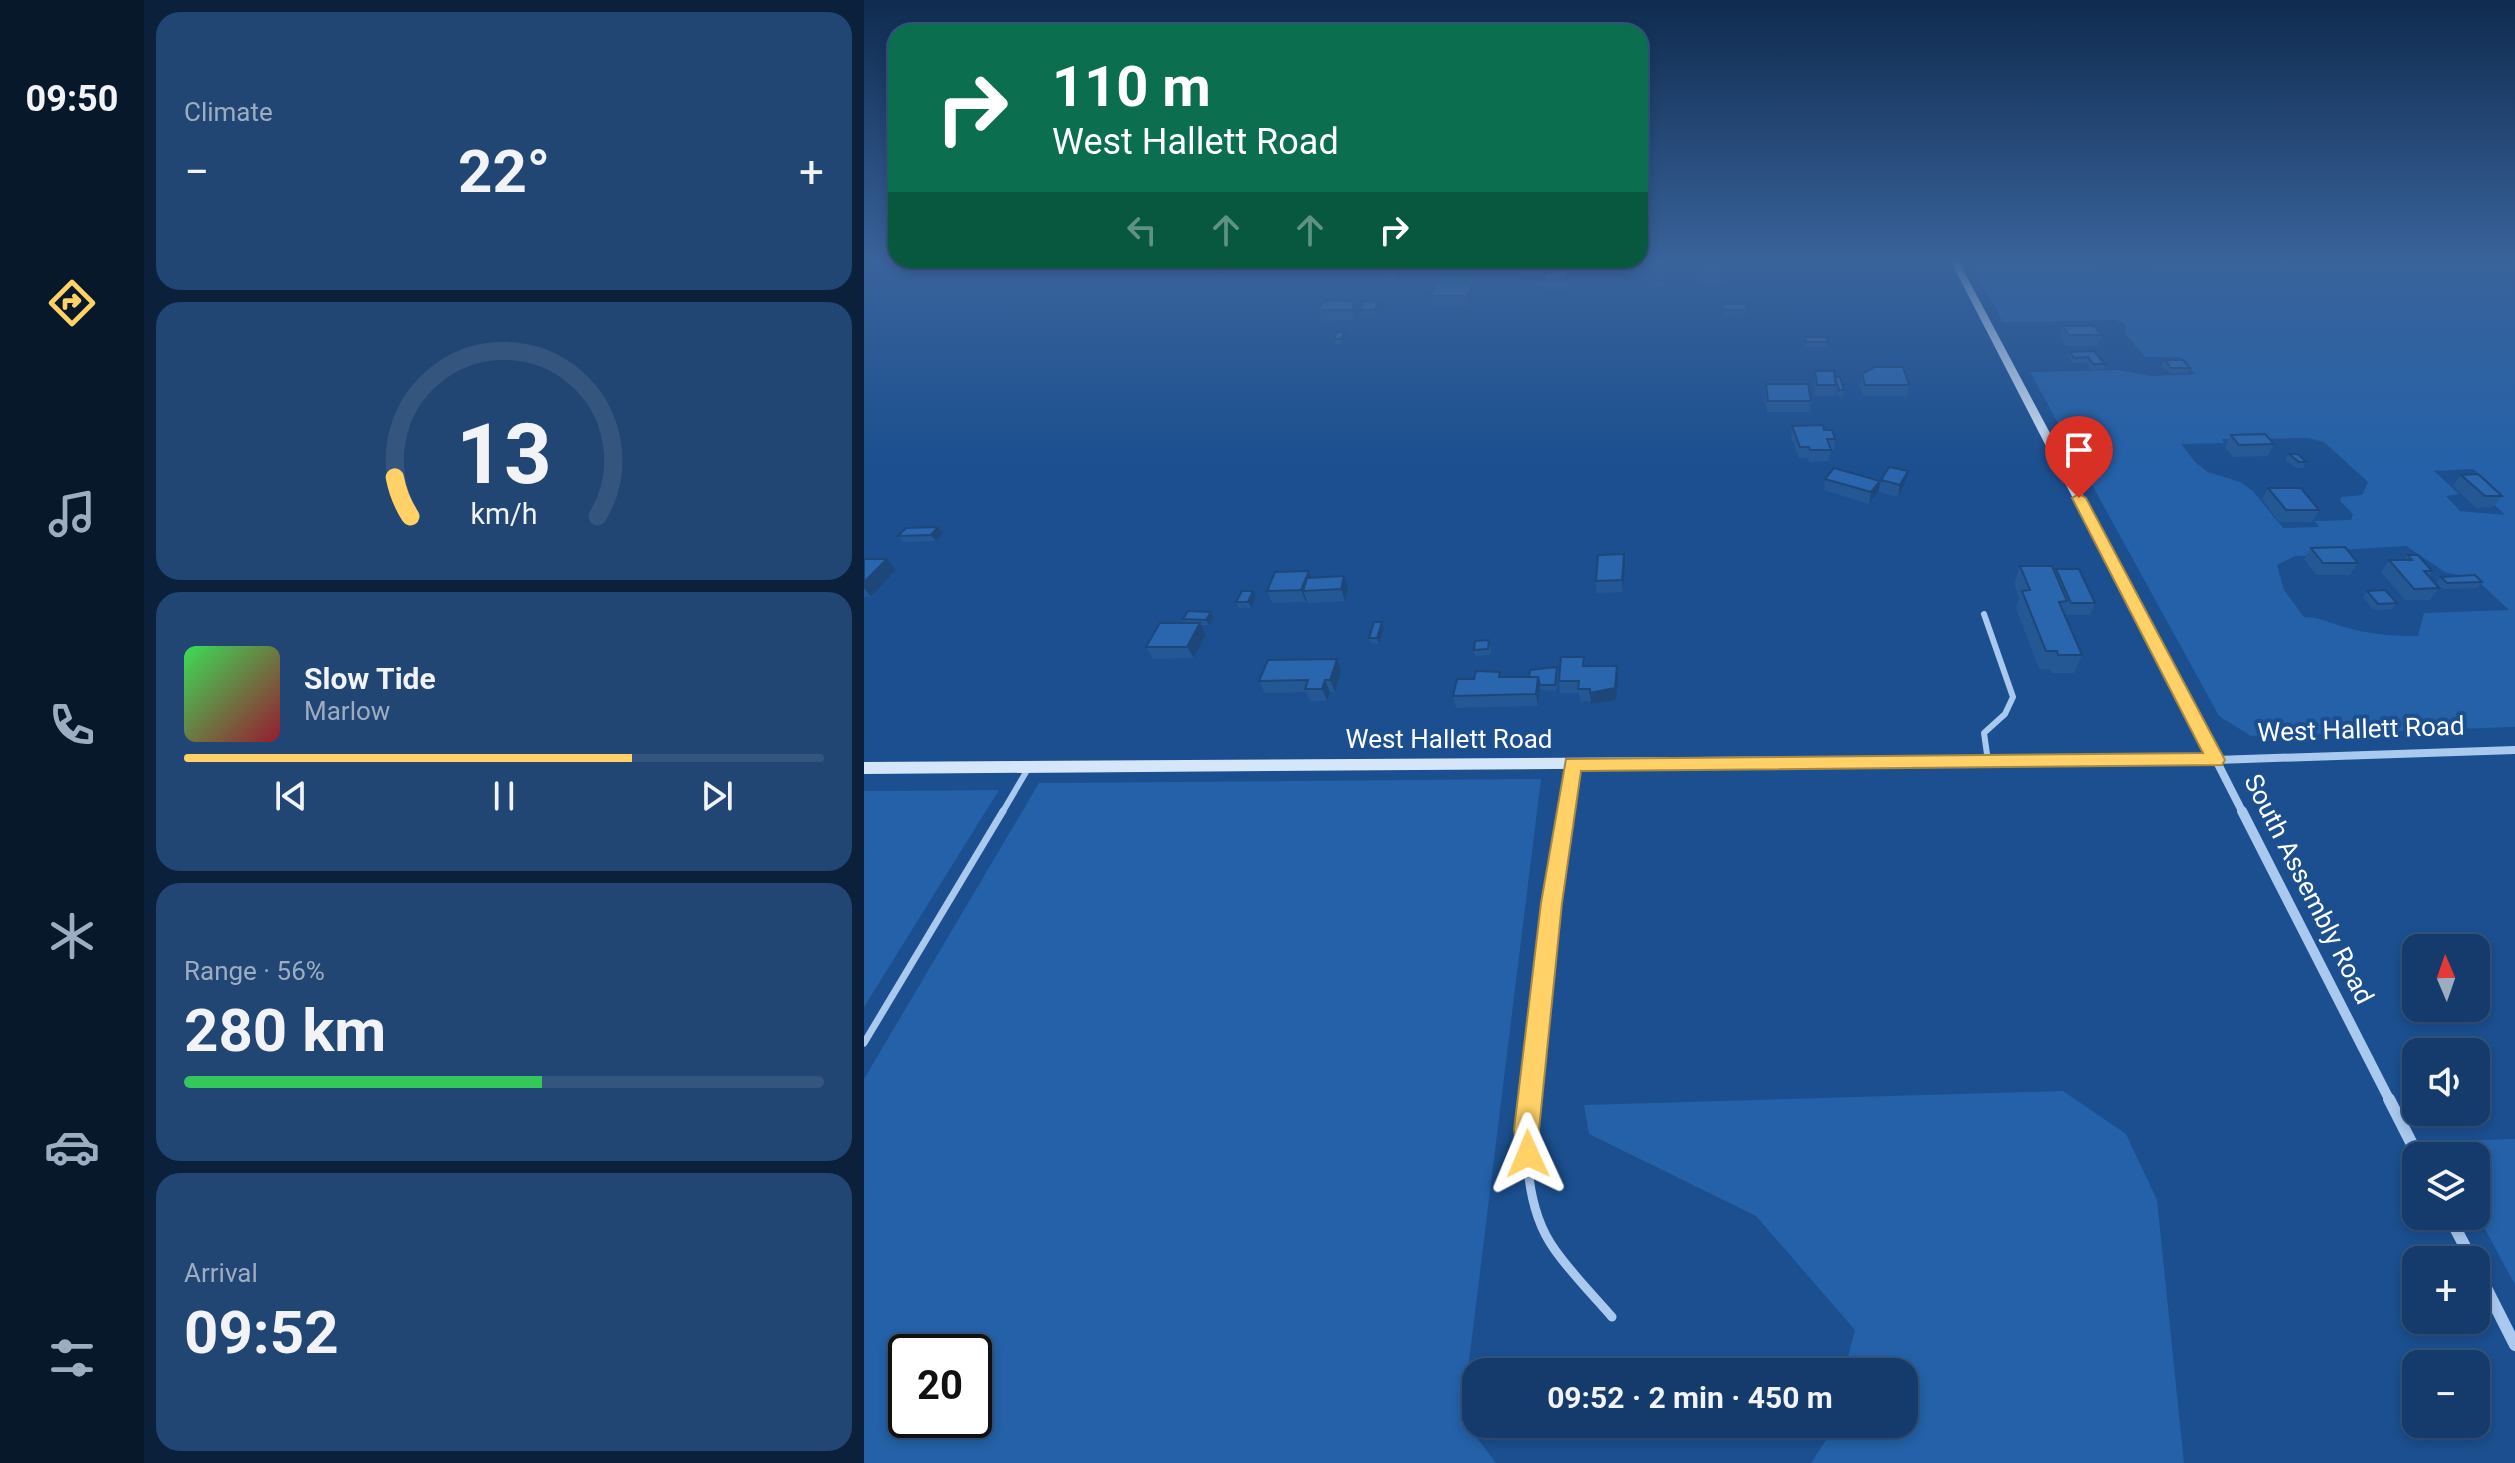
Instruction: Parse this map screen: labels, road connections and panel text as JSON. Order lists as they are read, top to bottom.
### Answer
{
  "streets": {
    "street": ["West Hallett Road", "South Assembly Road"]
  },
  "crossings": [
    ["West Hallett Road", "South Assembly Road"]
  ],
  "north": "top",
  "page": {
    "tabs": "09:50",
    "tile": [
      "Climate",
      ["Range · 56%", "280 km"],
      ["Arrival", "09:52"]
    ],
    "turn": ["110 m", "West Hallett Road"],
    "heat": ["−", "22°", "+"],
    "song": ["Slow Tide", "Marlow"],
    "map_buttons": ["+", "−"],
    "limit": "20",
    "trip": "09:52 · 2 min · 450 m",
    "gauge": ["13", "km/h"]
  }
}
